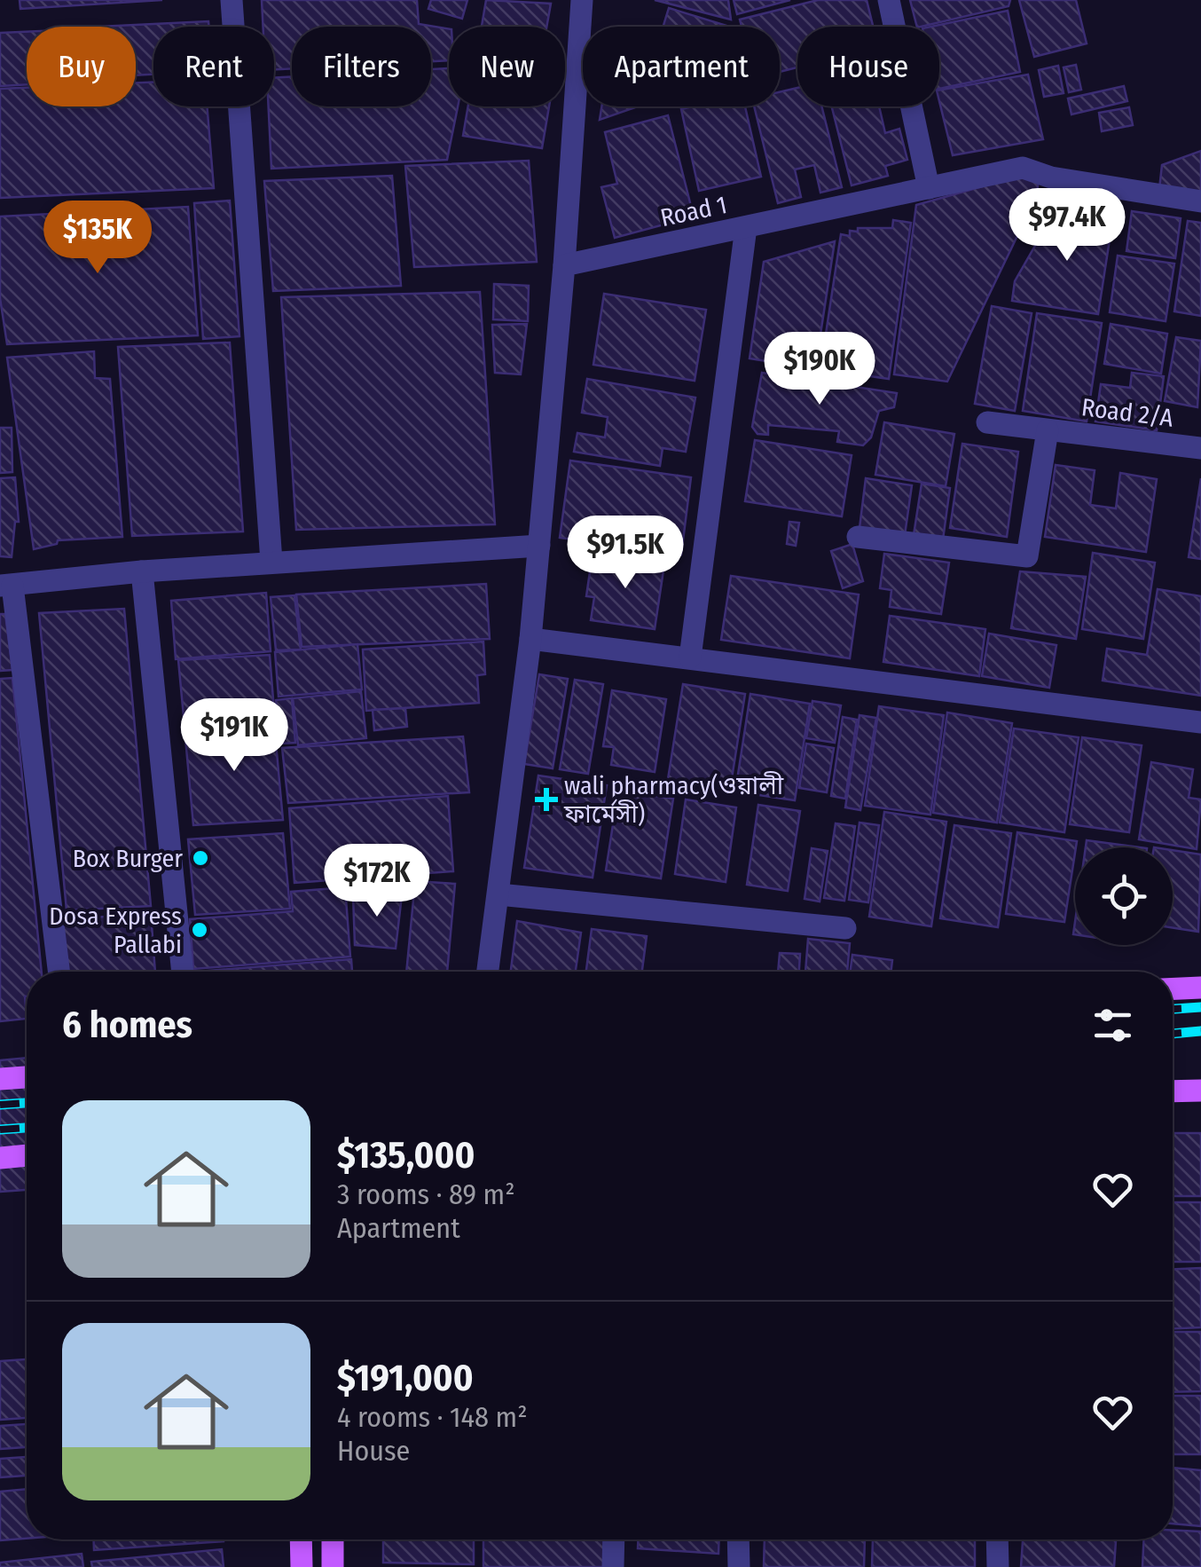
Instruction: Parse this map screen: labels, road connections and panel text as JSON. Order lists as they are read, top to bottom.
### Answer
{
  "streets": {
    "street": ["Road 1", "Road 2/A"]
  },
  "places": {
    "health": ["wali pharmacy(ওয়ালী ফার্মেসী)"],
    "other": ["Box Burger", "Dosa Express Pallabi"]
  },
  "page": {
    "chip": [
      "Buy",
      "Rent",
      "Filters",
      "New",
      "Apartment",
      "House"
    ],
    "price": [
      "$97.4K",
      "$135K",
      "$190K",
      "$91.5K",
      "$191K",
      "$172K"
    ],
    "heading": "6 homes",
    "list": [
      {
        "name": "$135,000",
        "note": "3 rooms · 89 m² · Apartment"
      },
      {
        "name": "$191,000",
        "note": "4 rooms · 148 m² · House"
      }
    ]
  }
}
